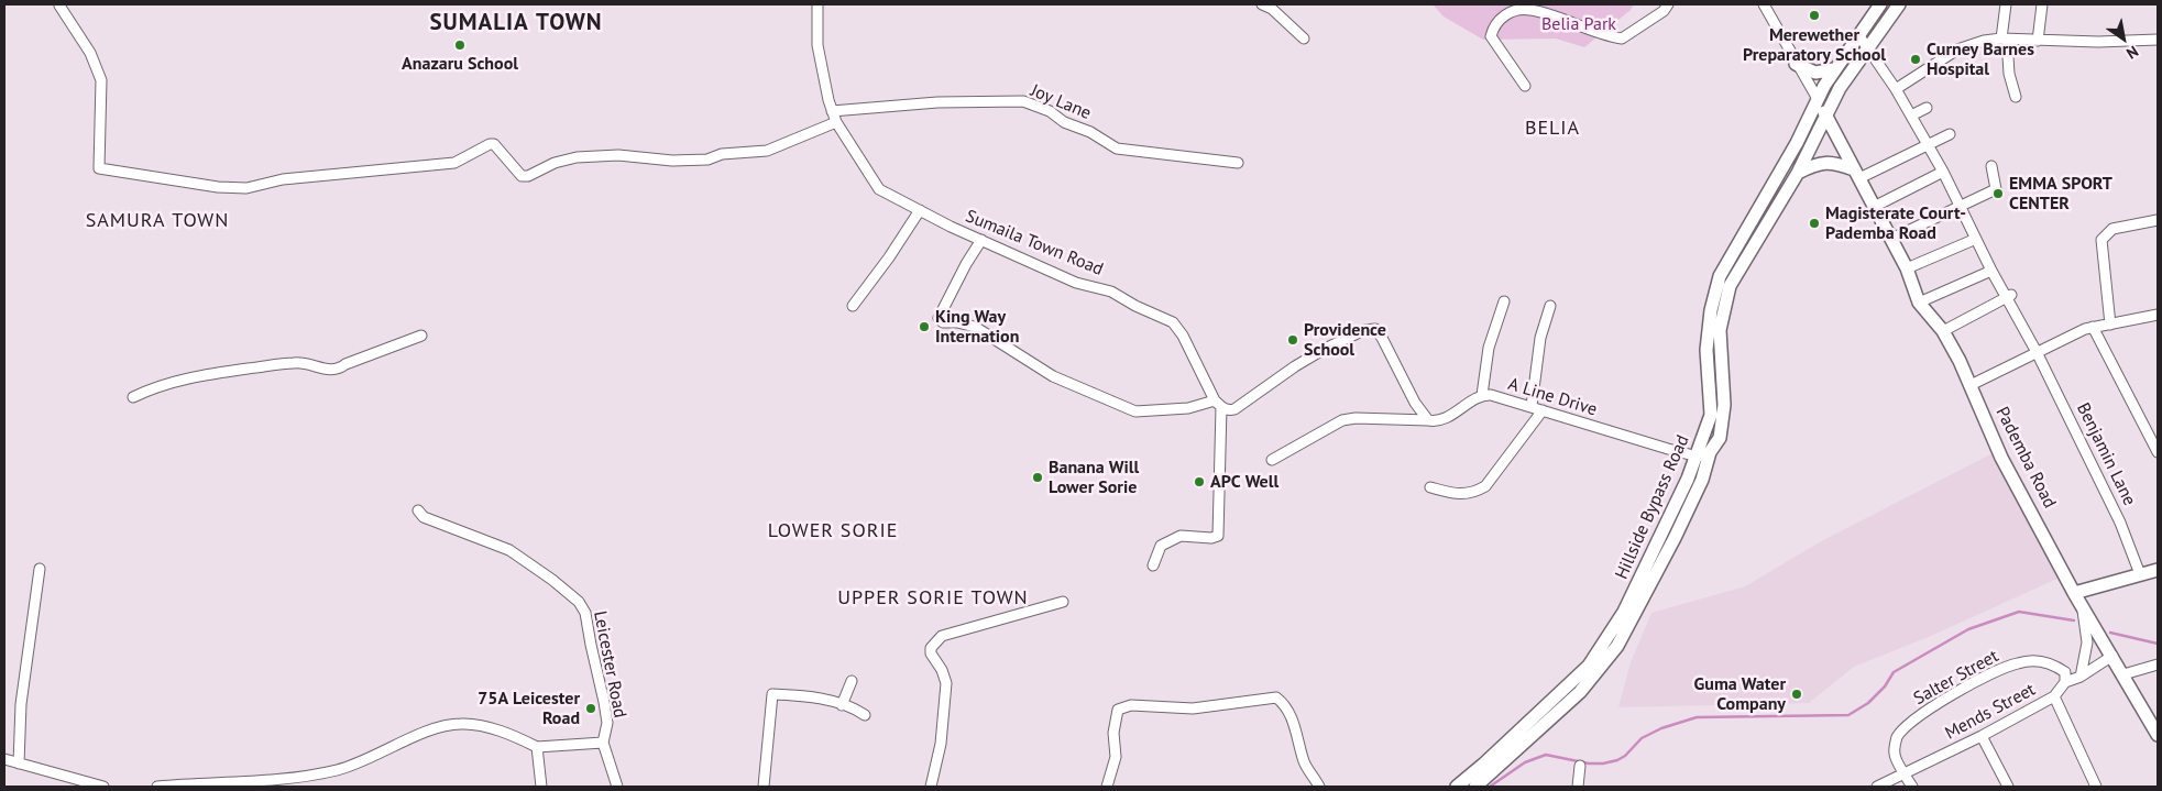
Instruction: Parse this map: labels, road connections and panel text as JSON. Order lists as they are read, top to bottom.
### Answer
{
  "streets": {
    "main road": ["Pademba Road", "Hillside Bypass Road"],
    "street": [
      "Joy Lane",
      "Sumaila Town Road",
      "A Line Drive",
      "Benjamin Lane",
      "Leicester Road",
      "Salter Street",
      "Mends Street"
    ]
  },
  "crossings": [
    ["Joy Lane", "Sumaila Town Road"],
    ["A Line Drive", "Hillside Bypass Road"],
    ["Benjamin Lane", "Hillside Bypass Road"],
    ["Pademba Road", "Hillside Bypass Road"],
    ["Salter Street", "Mends Street"]
  ],
  "districts": [
    "SUMALIA TOWN",
    "BELIA",
    "SAMURA TOWN",
    "LOWER SORIE",
    "UPPER SORIE TOWN"
  ],
  "parks": ["Belia Park"],
  "places": [
    "Merewether Preparatory School",
    "Anazaru School",
    "Curney Barnes Hospital",
    "EMMA SPORT CENTER",
    "Magisterate Court- Pademba Road",
    "King Way Internation",
    "Providence School",
    "Banana Will Lower Sorie",
    "APC Well",
    "Guma Water Company",
    "75A Leicester Road"
  ],
  "north": "bottom right"
}
